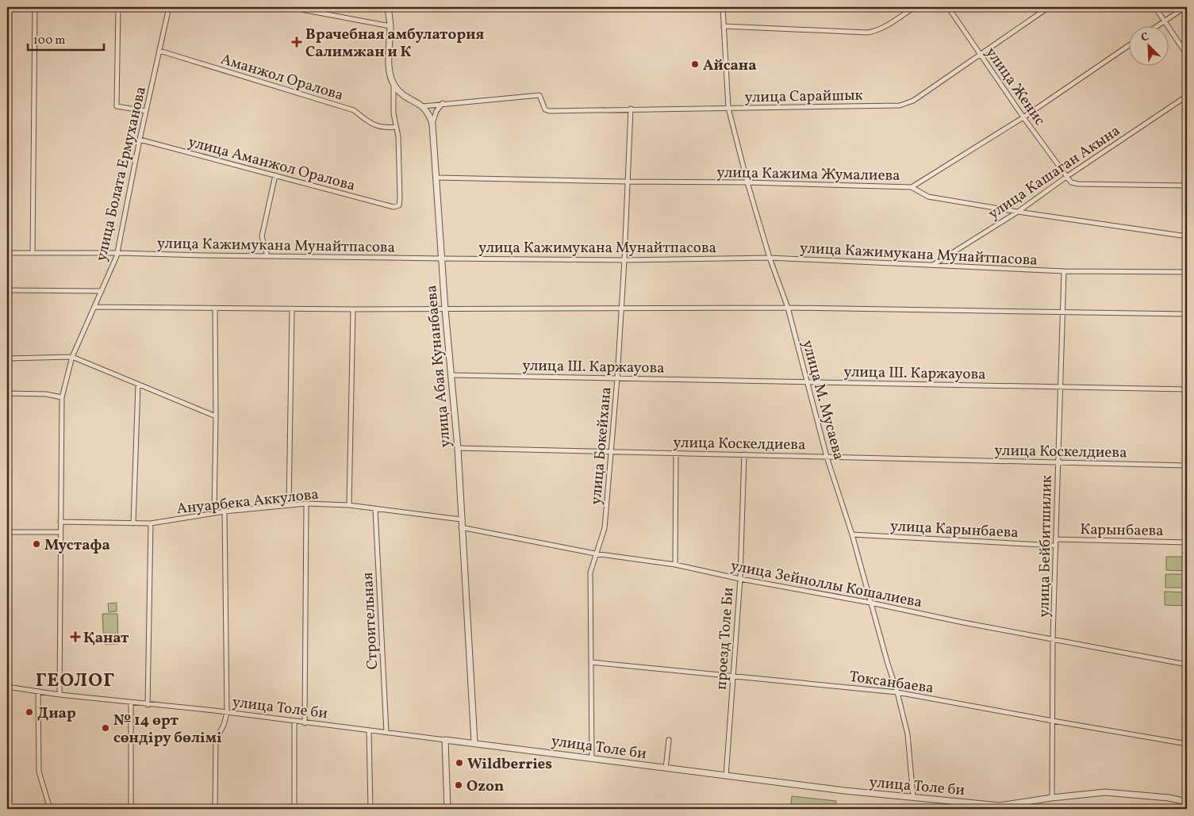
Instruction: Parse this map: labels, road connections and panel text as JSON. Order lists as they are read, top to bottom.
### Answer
{
  "streets": {
    "street": [
      "Аманжол Оралова",
      "улица Женис",
      "улица Сарайшык",
      "улица Аманжол Оралова",
      "улица Кашаган Акына",
      "улица Кажима Жумалиева",
      "улица Болата Ермуханова",
      "улица Кажимукана Мунайтпасова",
      "улица Ш. Каржауова",
      "улица Абая Кунанбаева",
      "улица М. Мусаева",
      "улица Коскелдиева",
      "улица Бокейхана",
      "Ануарбека Аккулова",
      "улица Карынбаева",
      "Карынбаева",
      "улица Бейбитшилик",
      "улица Зейноллы Кошалиева",
      "Строительная",
      "проезд Толе Би",
      "Токсанбаева",
      "улица Толе би"
    ]
  },
  "crossings": [
    ["Аманжол Оралова", "улица Аманжол Оралова"],
    ["Аманжол Оралова", "улица Болата Ермуханова"],
    ["улица Женис", "улица Сарайшык"],
    ["улица Женис", "улица Кашаган Акына"],
    ["улица Женис", "улица Кажима Жумалиева"],
    ["улица Сарайшык", "улица М. Мусаева"],
    ["улица Сарайшык", "улица Бокейхана"],
    ["улица Аманжол Оралова", "улица Болата Ермуханова"],
    ["улица Кашаган Акына", "улица Кажимукана Мунайтпасова"],
    ["улица Кажима Жумалиева", "улица Абая Кунанбаева"],
    ["улица Кажима Жумалиева", "улица М. Мусаева"],
    ["улица Кажима Жумалиева", "улица Бокейхана"],
    ["улица Болата Ермуханова", "улица Кажимукана Мунайтпасова"],
    ["улица Болата Ермуханова", "Ануарбека Аккулова"],
    ["улица Болата Ермуханова", "улица Толе би"],
    ["улица Кажимукана Мунайтпасова", "улица Абая Кунанбаева"],
    ["улица Кажимукана Мунайтпасова", "улица М. Мусаева"],
    ["улица Кажимукана Мунайтпасова", "улица Бокейхана"],
    ["улица Кажимукана Мунайтпасова", "улица Бейбитшилик"],
    ["улица Ш. Каржауова", "улица Абая Кунанбаева"],
    ["улица Ш. Каржауова", "улица М. Мусаева"],
    ["улица Ш. Каржауова", "улица Бокейхана"],
    ["улица Ш. Каржауова", "улица Бейбитшилик"],
    ["улица Абая Кунанбаева", "улица Коскелдиева"],
    ["улица Абая Кунанбаева", "Ануарбека Аккулова"],
    ["улица Абая Кунанбаева", "улица Зейноллы Кошалиева"],
    ["улица Абая Кунанбаева", "улица Толе би"],
    ["улица М. Мусаева", "улица Коскелдиева"],
    ["улица М. Мусаева", "улица Карынбаева"],
    ["улица М. Мусаева", "улица Зейноллы Кошалиева"],
    ["улица М. Мусаева", "Токсанбаева"],
    ["улица М. Мусаева", "улица Толе би"],
    ["улица Коскелдиева", "улица Бокейхана"],
    ["улица Коскелдиева", "улица Бейбитшилик"],
    ["улица Коскелдиева", "проезд Толе Би"],
    ["улица Бокейхана", "улица Зейноллы Кошалиева"],
    ["улица Бокейхана", "Токсанбаева"],
    ["улица Бокейхана", "улица Толе би"],
    ["Ануарбека Аккулова", "Строительная"],
    ["улица Карынбаева", "улица Бейбитшилик"],
    ["Карынбаева", "улица Бейбитшилик"],
    ["улица Бейбитшилик", "улица Зейноллы Кошалиева"],
    ["улица Бейбитшилик", "Токсанбаева"],
    ["улица Бейбитшилик", "улица Толе би"],
    ["улица Зейноллы Кошалиева", "проезд Толе Би"],
    ["Строительная", "улица Толе би"],
    ["проезд Толе Би", "Токсанбаева"],
    ["проезд Толе Би", "улица Толе би"]
  ],
  "districts": ["ГЕОЛОГ"],
  "places": {
    "health": ["Врачебная амбулатория Салимжан и К", "Қанат"],
    "other": [
      "Айсана",
      "Мустафа",
      "Диар",
      "№ 14 өрт сөндіру бөлімі",
      "Wildberries",
      "Ozon"
    ]
  },
  "scale_bar": "100 m",
  "north": "top left"
}
